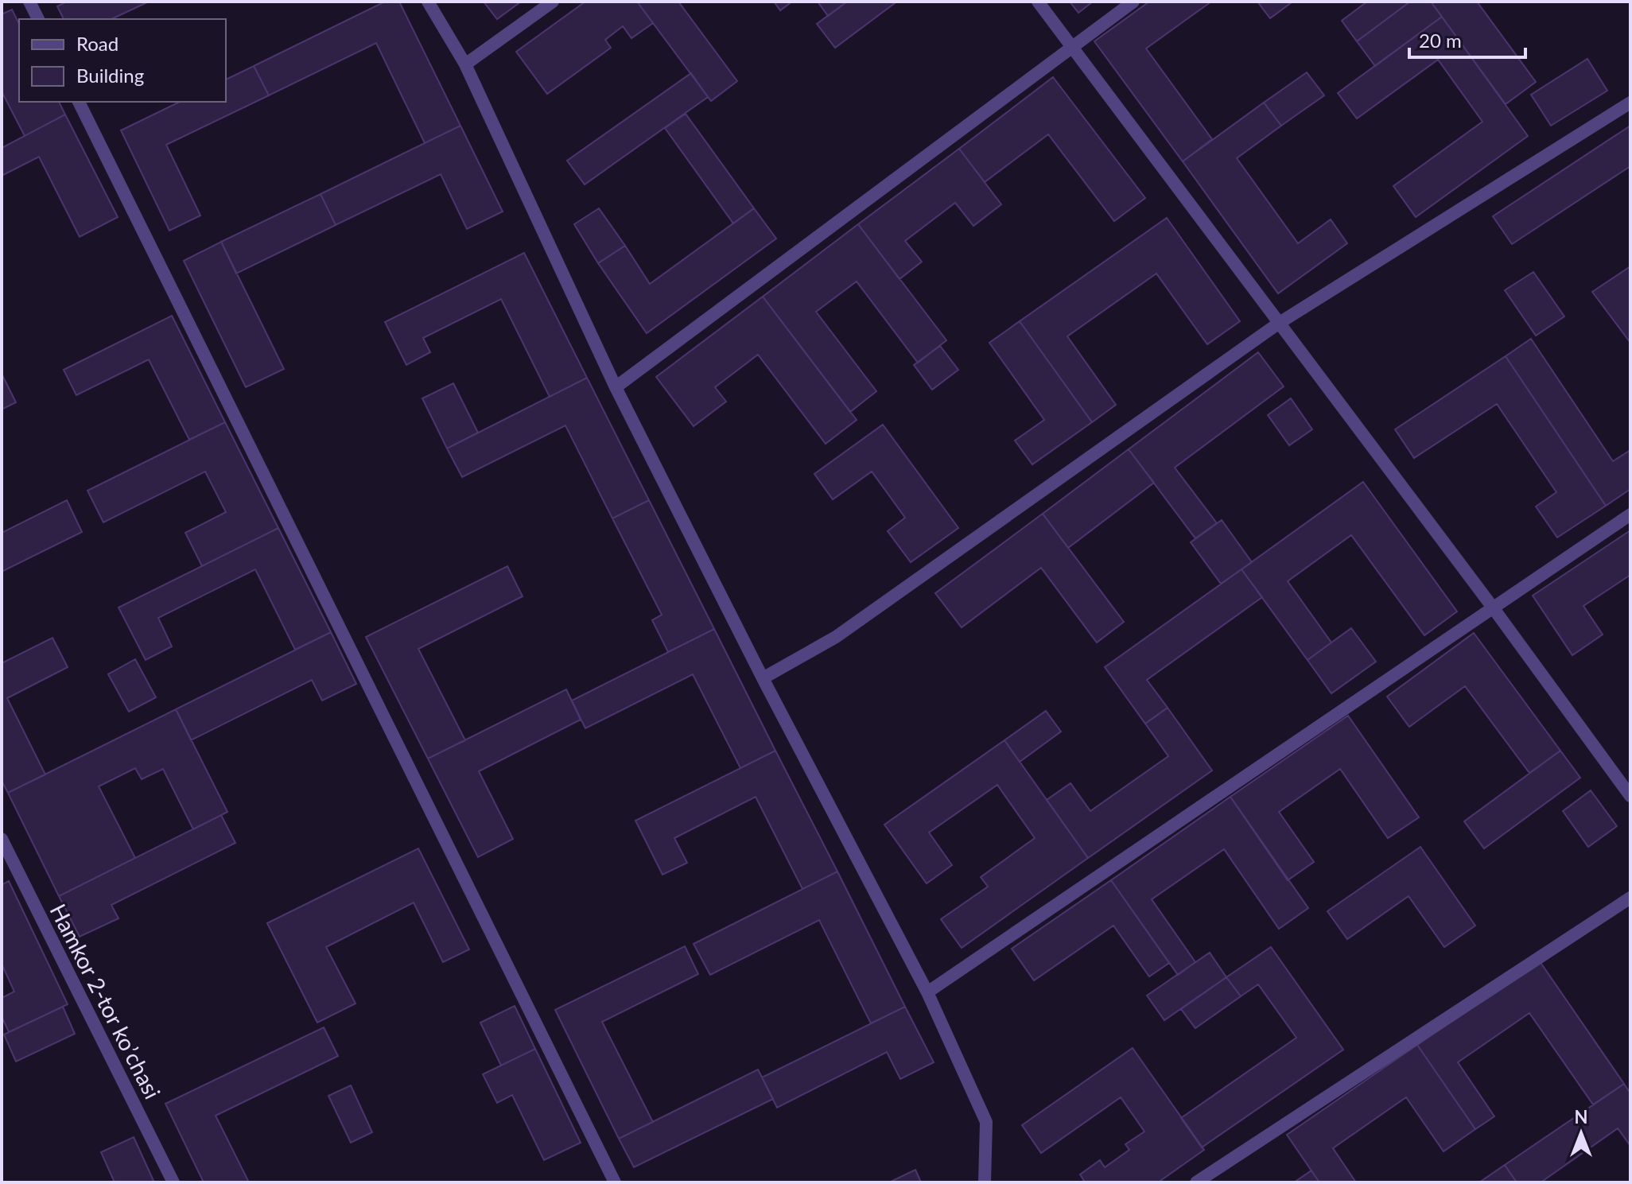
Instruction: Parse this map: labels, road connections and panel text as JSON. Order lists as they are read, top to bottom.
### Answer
{
  "streets": {
    "street": ["Hamkor 2-tor koʼchasi"]
  },
  "legend": ["Road", "Building"],
  "scale_bar": "20 m",
  "north": "top"
}
